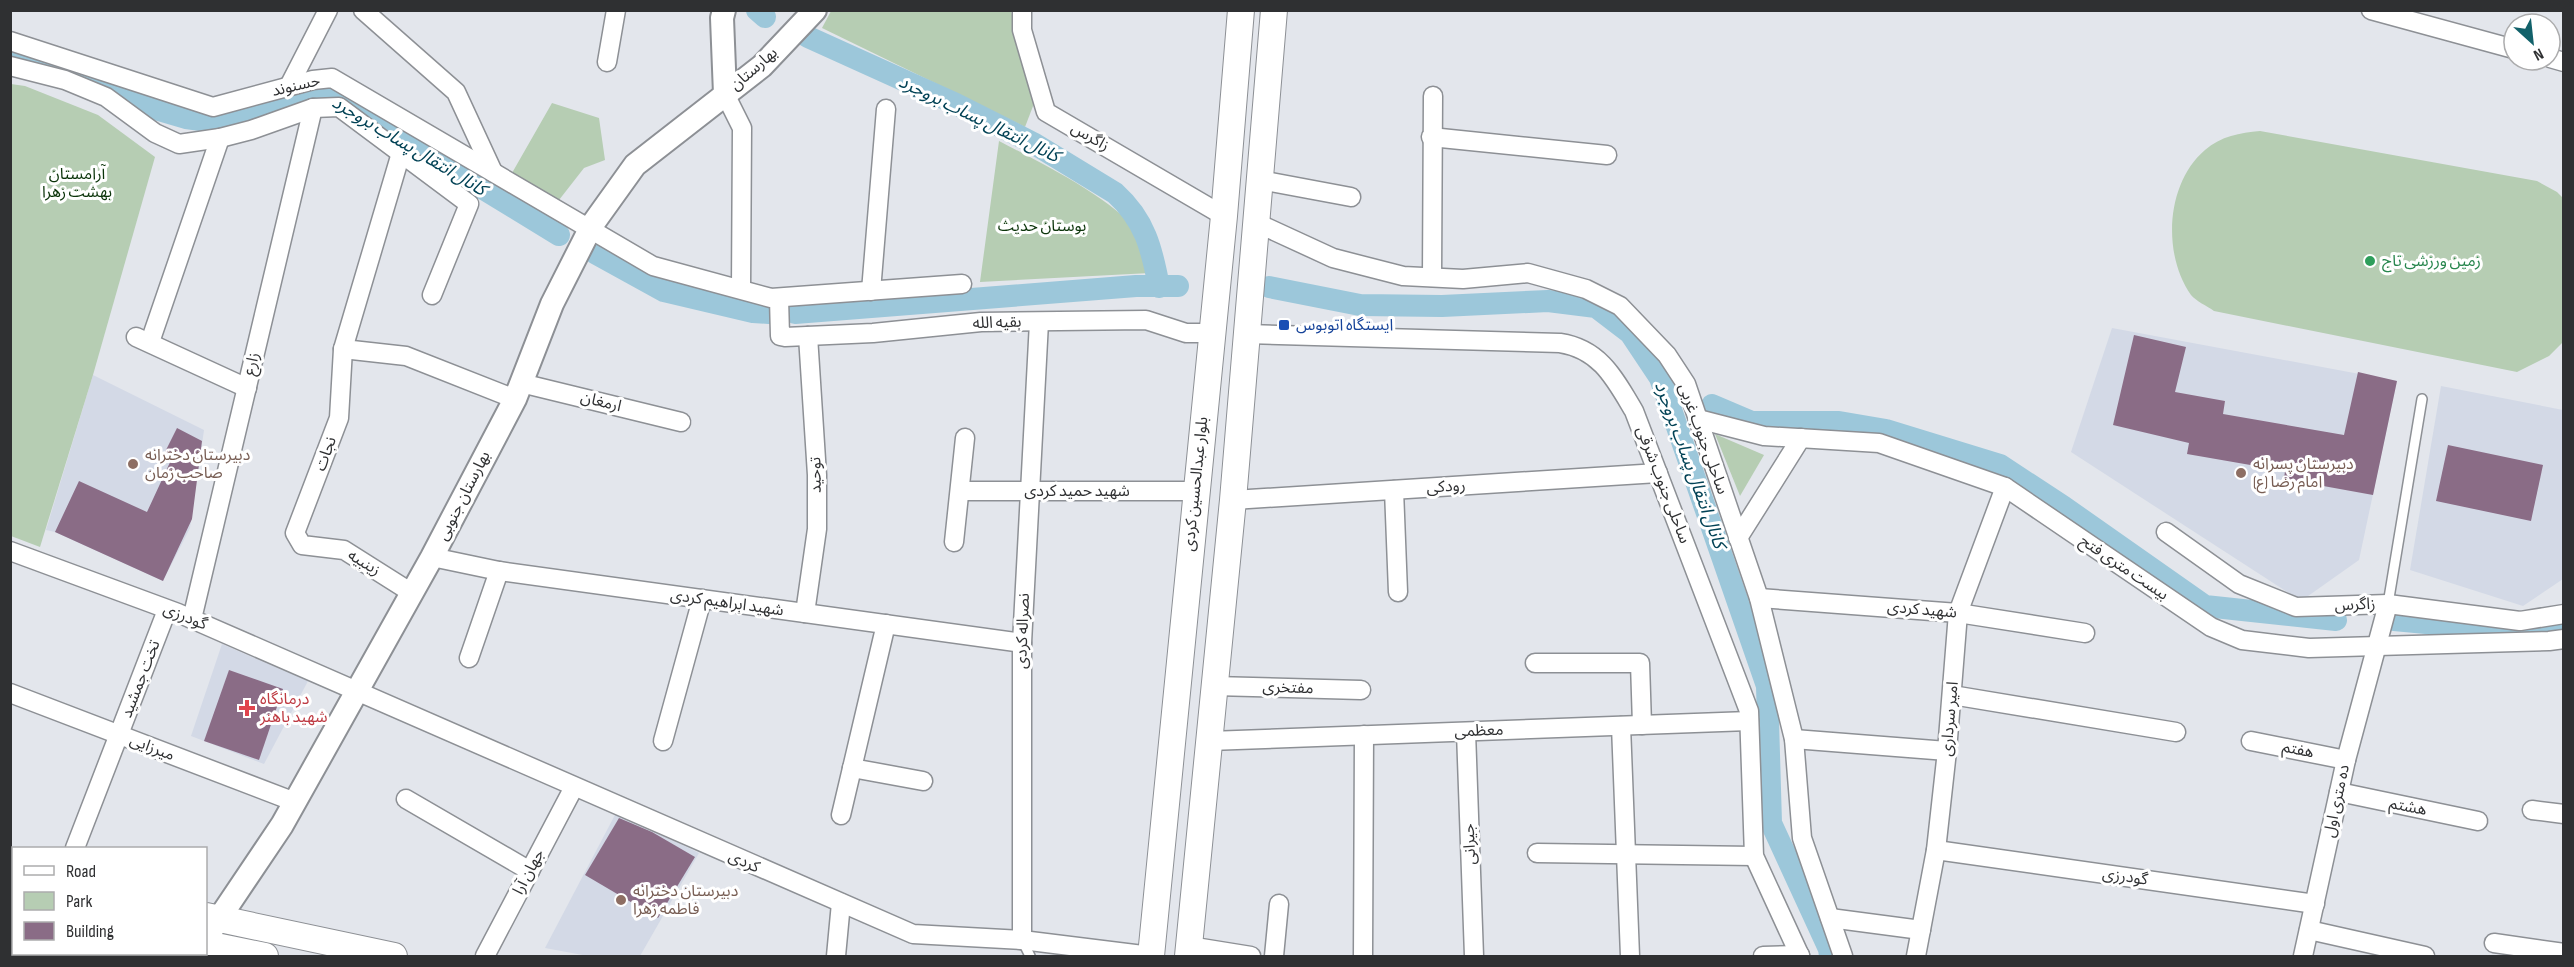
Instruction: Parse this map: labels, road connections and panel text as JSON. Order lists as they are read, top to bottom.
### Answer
{
  "streets": {
    "main road": ["بلوار عبدالحسین کردی"],
    "street": [
      "بهارستان",
      "حسنوند",
      "زاگرس",
      "بقیه الله",
      "زارع",
      "ارمغان",
      "ساحلی جنوب غربی",
      "نجات",
      "توحید",
      "ساحلی جنوب شرقی",
      "رودکی",
      "شهید حمید کردی",
      "بهارستان جنوبی",
      "زینبیه",
      "بیست متری فتح",
      "شهید ابراهیم کردی",
      "شهید کردی",
      "گودرزی",
      "نصراله کردی",
      "تخت جمشید",
      "مفتخری",
      "امیر سرداری",
      "معظمی",
      "میرزایی",
      "هفتم",
      "ده متری اول",
      "هشتم",
      "جیرانی",
      "کردی",
      "جهان آرا"
    ]
  },
  "crossings": [
    ["بهارستان", "بهارستان جنوبی"],
    ["حسنوند", "بقیه الله"],
    ["حسنوند", "زارع"],
    ["حسنوند", "نجات"],
    ["حسنوند", "بهارستان جنوبی"],
    ["زاگرس", "بلوار عبدالحسین کردی"],
    ["زاگرس", "ده متری اول"],
    ["بقیه الله", "توحید"],
    ["بقیه الله", "بلوار عبدالحسین کردی"],
    ["بقیه الله", "نصراله کردی"],
    ["زارع", "گودرزی"],
    ["ارمغان", "بهارستان جنوبی"],
    ["ساحلی جنوب غربی", "بیست متری فتح"],
    ["ساحلی جنوب غربی", "شهید کردی"],
    ["نجات", "زینبیه"],
    ["توحید", "شهید ابراهیم کردی"],
    ["بلوار عبدالحسین کردی", "شهید حمید کردی"],
    ["بلوار عبدالحسین کردی", "کردی"],
    ["ساحلی جنوب شرقی", "رودکی"],
    ["ساحلی جنوب شرقی", "معظمی"],
    ["شهید حمید کردی", "نصراله کردی"],
    ["بهارستان جنوبی", "زینبیه"],
    ["بهارستان جنوبی", "شهید ابراهیم کردی"],
    ["بهارستان جنوبی", "گودرزی"],
    ["بهارستان جنوبی", "میرزایی"],
    ["بهارستان جنوبی", "کردی"],
    ["بیست متری فتح", "امیر سرداری"],
    ["بیست متری فتح", "ده متری اول"],
    ["شهید ابراهیم کردی", "نصراله کردی"],
    ["شهید کردی", "امیر سرداری"],
    ["گودرزی", "تخت جمشید"],
    ["گودرزی", "امیر سرداری"],
    ["گودرزی", "ده متری اول"],
    ["گودرزی", "کردی"],
    ["نصراله کردی", "کردی"],
    ["تخت جمشید", "میرزایی"],
    ["معظمی", "جیرانی"],
    ["هفتم", "ده متری اول"],
    ["ده متری اول", "هشتم"],
    ["کردی", "جهان آرا"]
  ],
  "water": ["کانال انتقال پساب بروجرد"],
  "parks": ["آرامستان بهشت زهرا", "بوستان حدیث"],
  "places": {
    "other": [
      "زمین ورزشی تاج",
      "دبیرستان دخترانه صاحب زمان",
      "دبیرستان پسرانه امام رضا (ع)",
      "دبیرستان دخترانه فاطمه زهرا"
    ],
    "transit": ["ایستگاه اتوبوس"],
    "health": ["درمانگاه شهید باهنر"]
  },
  "legend": ["Road", "Park", "Building"],
  "north": "bottom right"
}
